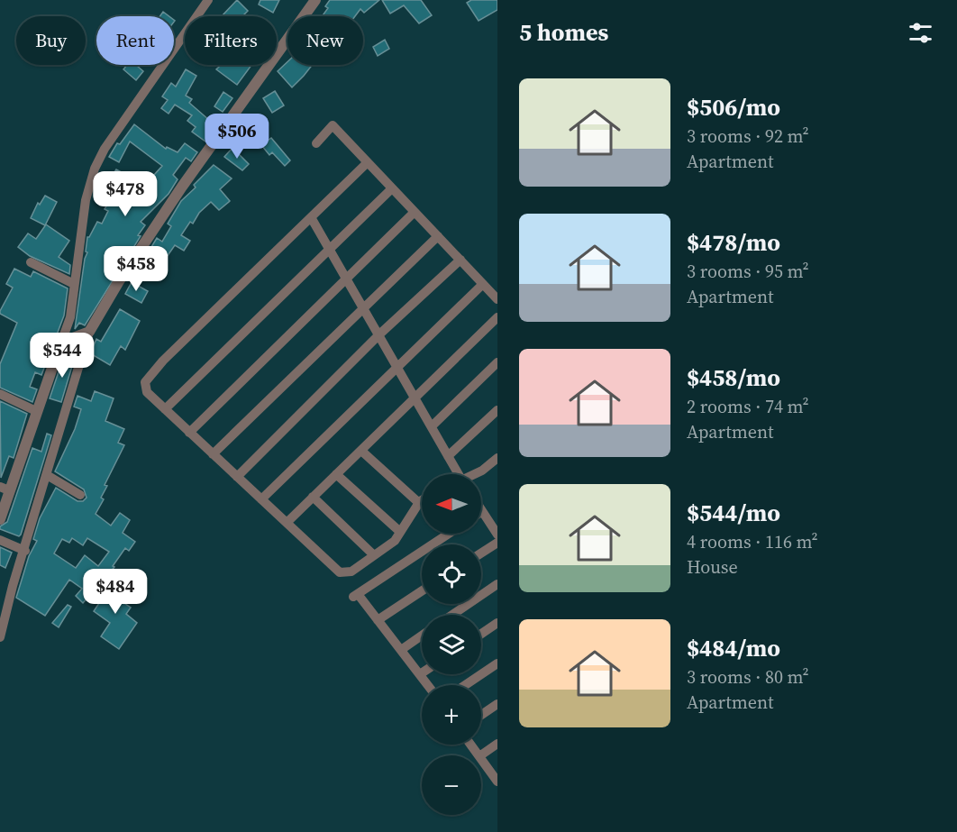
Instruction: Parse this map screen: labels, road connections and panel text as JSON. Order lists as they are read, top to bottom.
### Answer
{
  "north": "left",
  "page": {
    "heading": "5 homes",
    "chip": [
      "Buy",
      "Rent",
      "Filters",
      "New"
    ],
    "list": [
      {
        "name": "$506/mo",
        "note": "3 rooms · 92 m² · Apartment"
      },
      {
        "name": "$478/mo",
        "note": "3 rooms · 95 m² · Apartment"
      },
      {
        "name": "$458/mo",
        "note": "2 rooms · 74 m² · Apartment"
      },
      {
        "name": "$544/mo",
        "note": "4 rooms · 116 m² · House"
      },
      {
        "name": "$484/mo",
        "note": "3 rooms · 80 m² · Apartment"
      }
    ],
    "price": [
      "$506",
      "$478",
      "$458",
      "$544",
      "$484"
    ],
    "map_buttons": ["+", "−"]
  }
}
